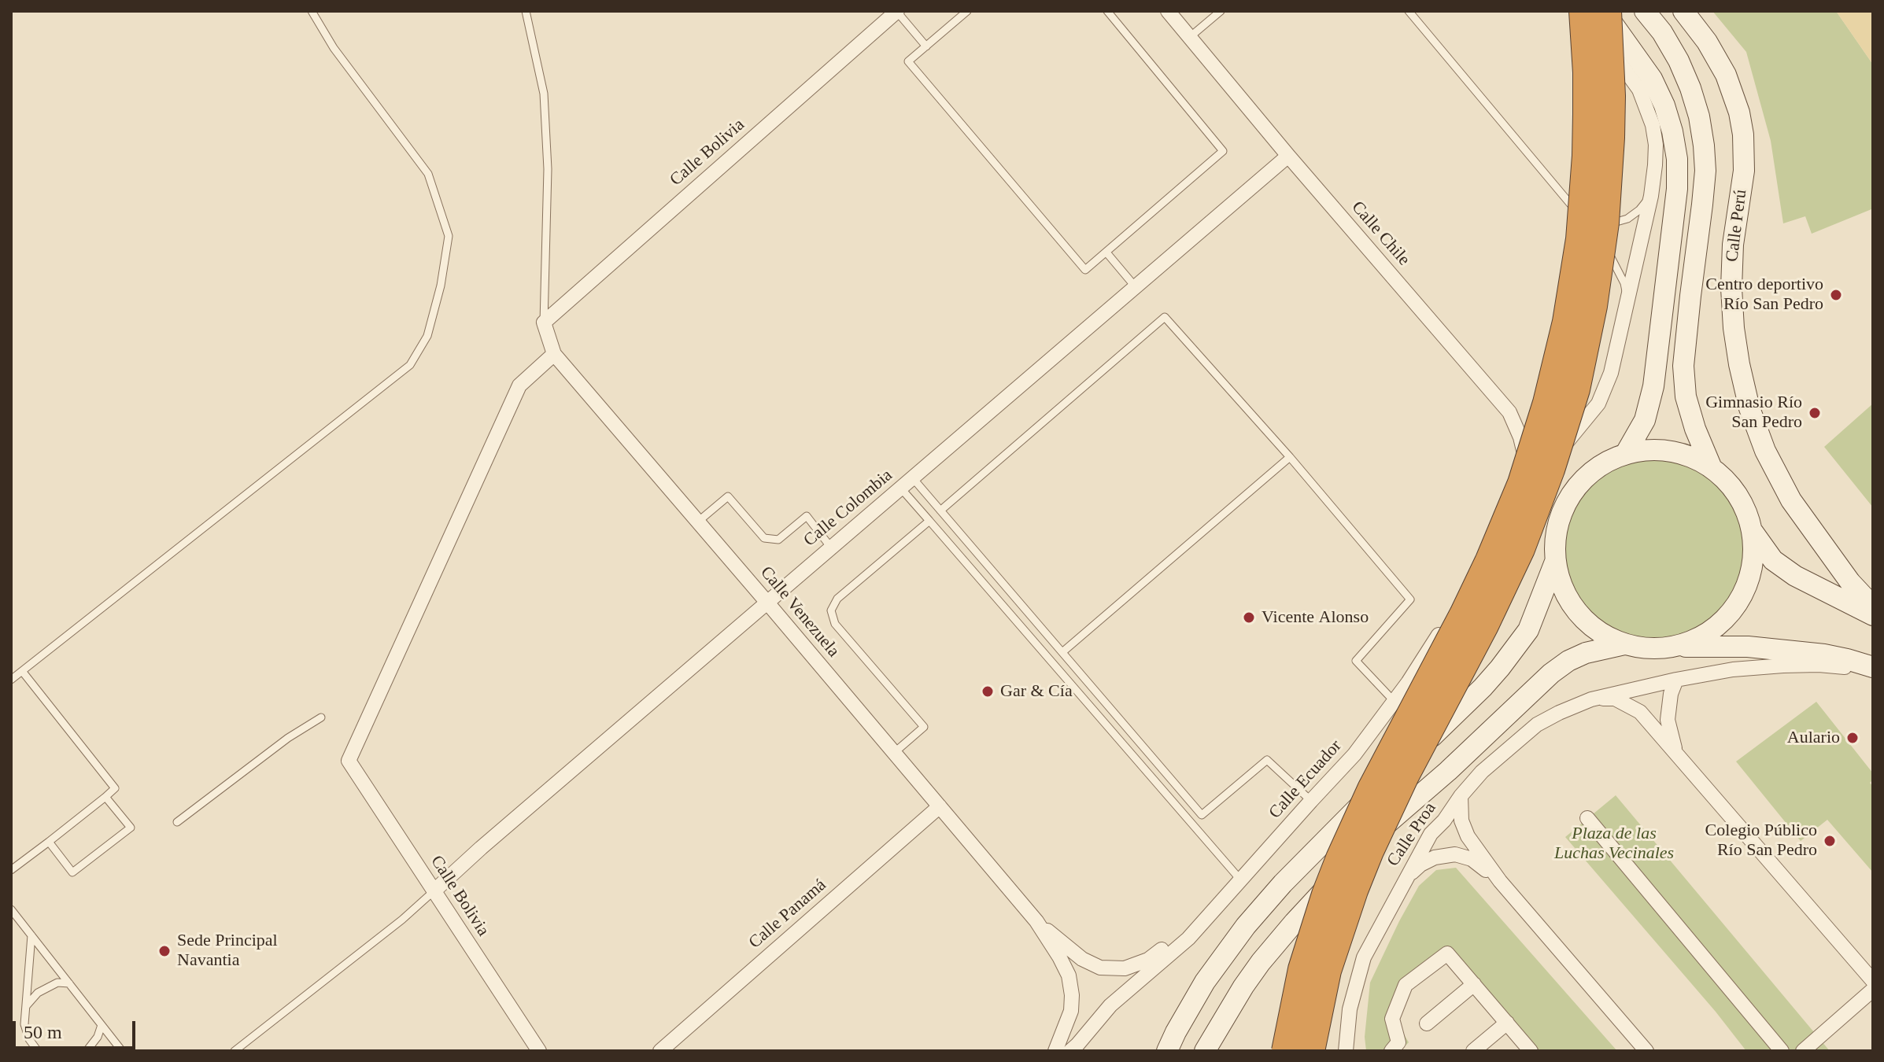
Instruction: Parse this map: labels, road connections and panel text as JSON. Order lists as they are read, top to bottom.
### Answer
{
  "streets": {
    "main road": ["Calle Perú"],
    "street": [
      "Calle Bolivia",
      "Calle Chile",
      "Calle Colombia",
      "Calle Venezuela",
      "Calle Ecuador",
      "Calle Proa",
      "Calle Panamá"
    ]
  },
  "crossings": [
    ["Calle Bolivia", "Calle Colombia"],
    ["Calle Bolivia", "Calle Venezuela"],
    ["Calle Chile", "Calle Colombia"],
    ["Calle Chile", "Calle Ecuador"],
    ["Calle Colombia", "Calle Venezuela"],
    ["Calle Venezuela", "Calle Panamá"]
  ],
  "parks": ["Plaza de las Luchas Vecinales"],
  "places": [
    "Centro deportivo Río San Pedro",
    "Gimnasio Río San Pedro",
    "Vicente Alonso",
    "Gar & Cía",
    "Aulario",
    "Colegio Público Río San Pedro",
    "Sede Principal Navantia"
  ],
  "scale_bar": "50 m"
}
